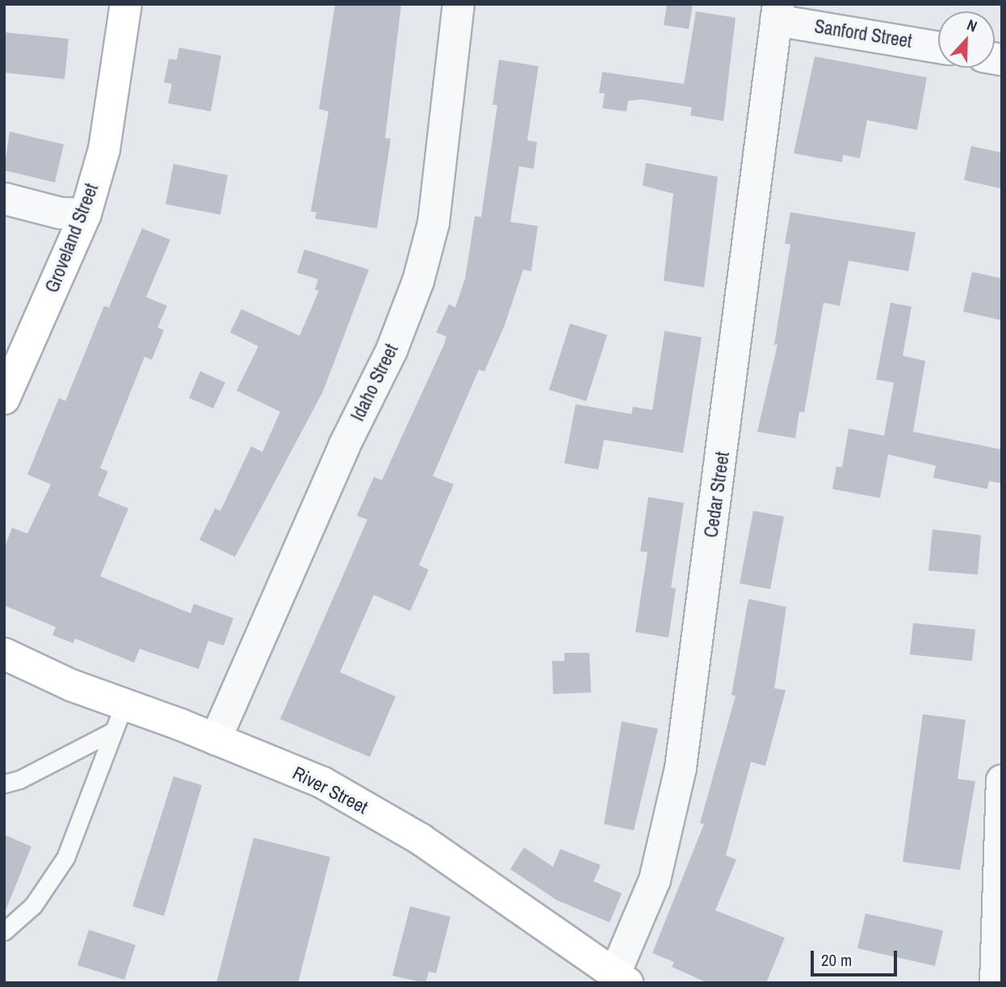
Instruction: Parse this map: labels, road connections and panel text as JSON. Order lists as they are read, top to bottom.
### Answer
{
  "streets": {
    "main road": ["Groveland Street", "River Street"],
    "street": ["Sanford Street", "Idaho Street", "Cedar Street"]
  },
  "crossings": [
    ["Sanford Street", "Cedar Street"],
    ["Idaho Street", "River Street"],
    ["Cedar Street", "River Street"]
  ],
  "scale_bar": "20 m",
  "north": "top"
}
